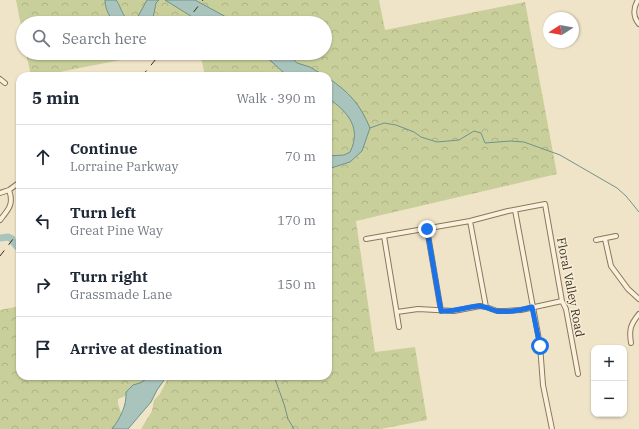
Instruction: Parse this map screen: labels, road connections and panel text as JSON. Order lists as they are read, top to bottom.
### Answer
{
  "streets": {
    "street": ["Floral Valley Road"]
  },
  "north": "left",
  "page": {
    "search": "Search here",
    "heading": ["5 min", "Walk · 390 m"],
    "list": [
      ["Continue", "Lorraine Parkway", "70 m"],
      ["Turn left", "Great Pine Way", "170 m"],
      ["Turn right", "Grassmade Lane", "150 m"],
      "Arrive at destination"
    ],
    "map_buttons": ["+", "−"]
  }
}
